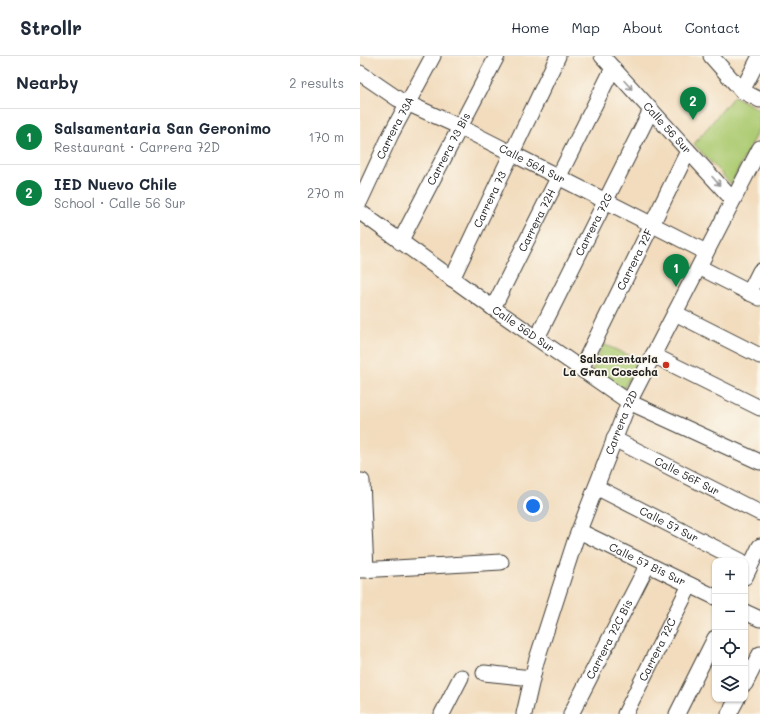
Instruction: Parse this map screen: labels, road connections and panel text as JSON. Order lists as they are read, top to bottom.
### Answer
{
  "streets": {
    "street": [
      "Carrera 73A",
      "Calle 56 Sur",
      "Carrera 73 Bis",
      "Calle 56A Sur",
      "Carrera 73",
      "Carrera 72H",
      "Carrera 72G",
      "Carrera 72F",
      "Calle 56D Sur",
      "Carrera 72D",
      "Calle 56F Sur",
      "Calle 57 Sur",
      "Calle 57 Bis Sur",
      "Carrera 72C Bis",
      "Carrera 72C"
    ]
  },
  "crossings": [
    ["Carrera 73A", "Calle 56A Sur"],
    ["Calle 56 Sur", "Carrera 72H"],
    ["Calle 56 Sur", "Carrera 72G"],
    ["Calle 56 Sur", "Carrera 72F"],
    ["Calle 56 Sur", "Carrera 72D"],
    ["Carrera 73 Bis", "Calle 56A Sur"],
    ["Carrera 73 Bis", "Calle 56D Sur"],
    ["Calle 56A Sur", "Carrera 73"],
    ["Calle 56A Sur", "Carrera 72H"],
    ["Calle 56A Sur", "Carrera 72G"],
    ["Calle 56A Sur", "Carrera 72F"],
    ["Calle 56A Sur", "Carrera 72D"],
    ["Carrera 73", "Calle 56D Sur"],
    ["Carrera 72H", "Calle 56D Sur"],
    ["Carrera 72G", "Calle 56D Sur"],
    ["Carrera 72F", "Calle 56D Sur"],
    ["Calle 56D Sur", "Carrera 72D"],
    ["Carrera 72D", "Calle 56F Sur"],
    ["Carrera 72D", "Calle 57 Sur"],
    ["Carrera 72D", "Calle 57 Bis Sur"],
    ["Calle 57 Bis Sur", "Carrera 72C Bis"],
    ["Calle 57 Bis Sur", "Carrera 72C"]
  ],
  "one_way": ["Calle 56 Sur"],
  "places": ["Salsamentaria La Gran Cosecha"],
  "page": {
    "header": "Strollr",
    "nav": [
      "Home",
      "Map",
      "About",
      "Contact"
    ],
    "heading": ["Nearby", "2 results"],
    "pins": ["2", "1"],
    "list": [
      {
        "mark": "1",
        "name": "Salsamentaria San Geronimo",
        "note": "Restaurant · Carrera 72D",
        "value": "170 m"
      },
      {
        "mark": "2",
        "name": "IED Nuevo Chile",
        "note": "School · Calle 56 Sur",
        "value": "270 m"
      }
    ],
    "map_buttons": ["+", "−"]
  }
}
